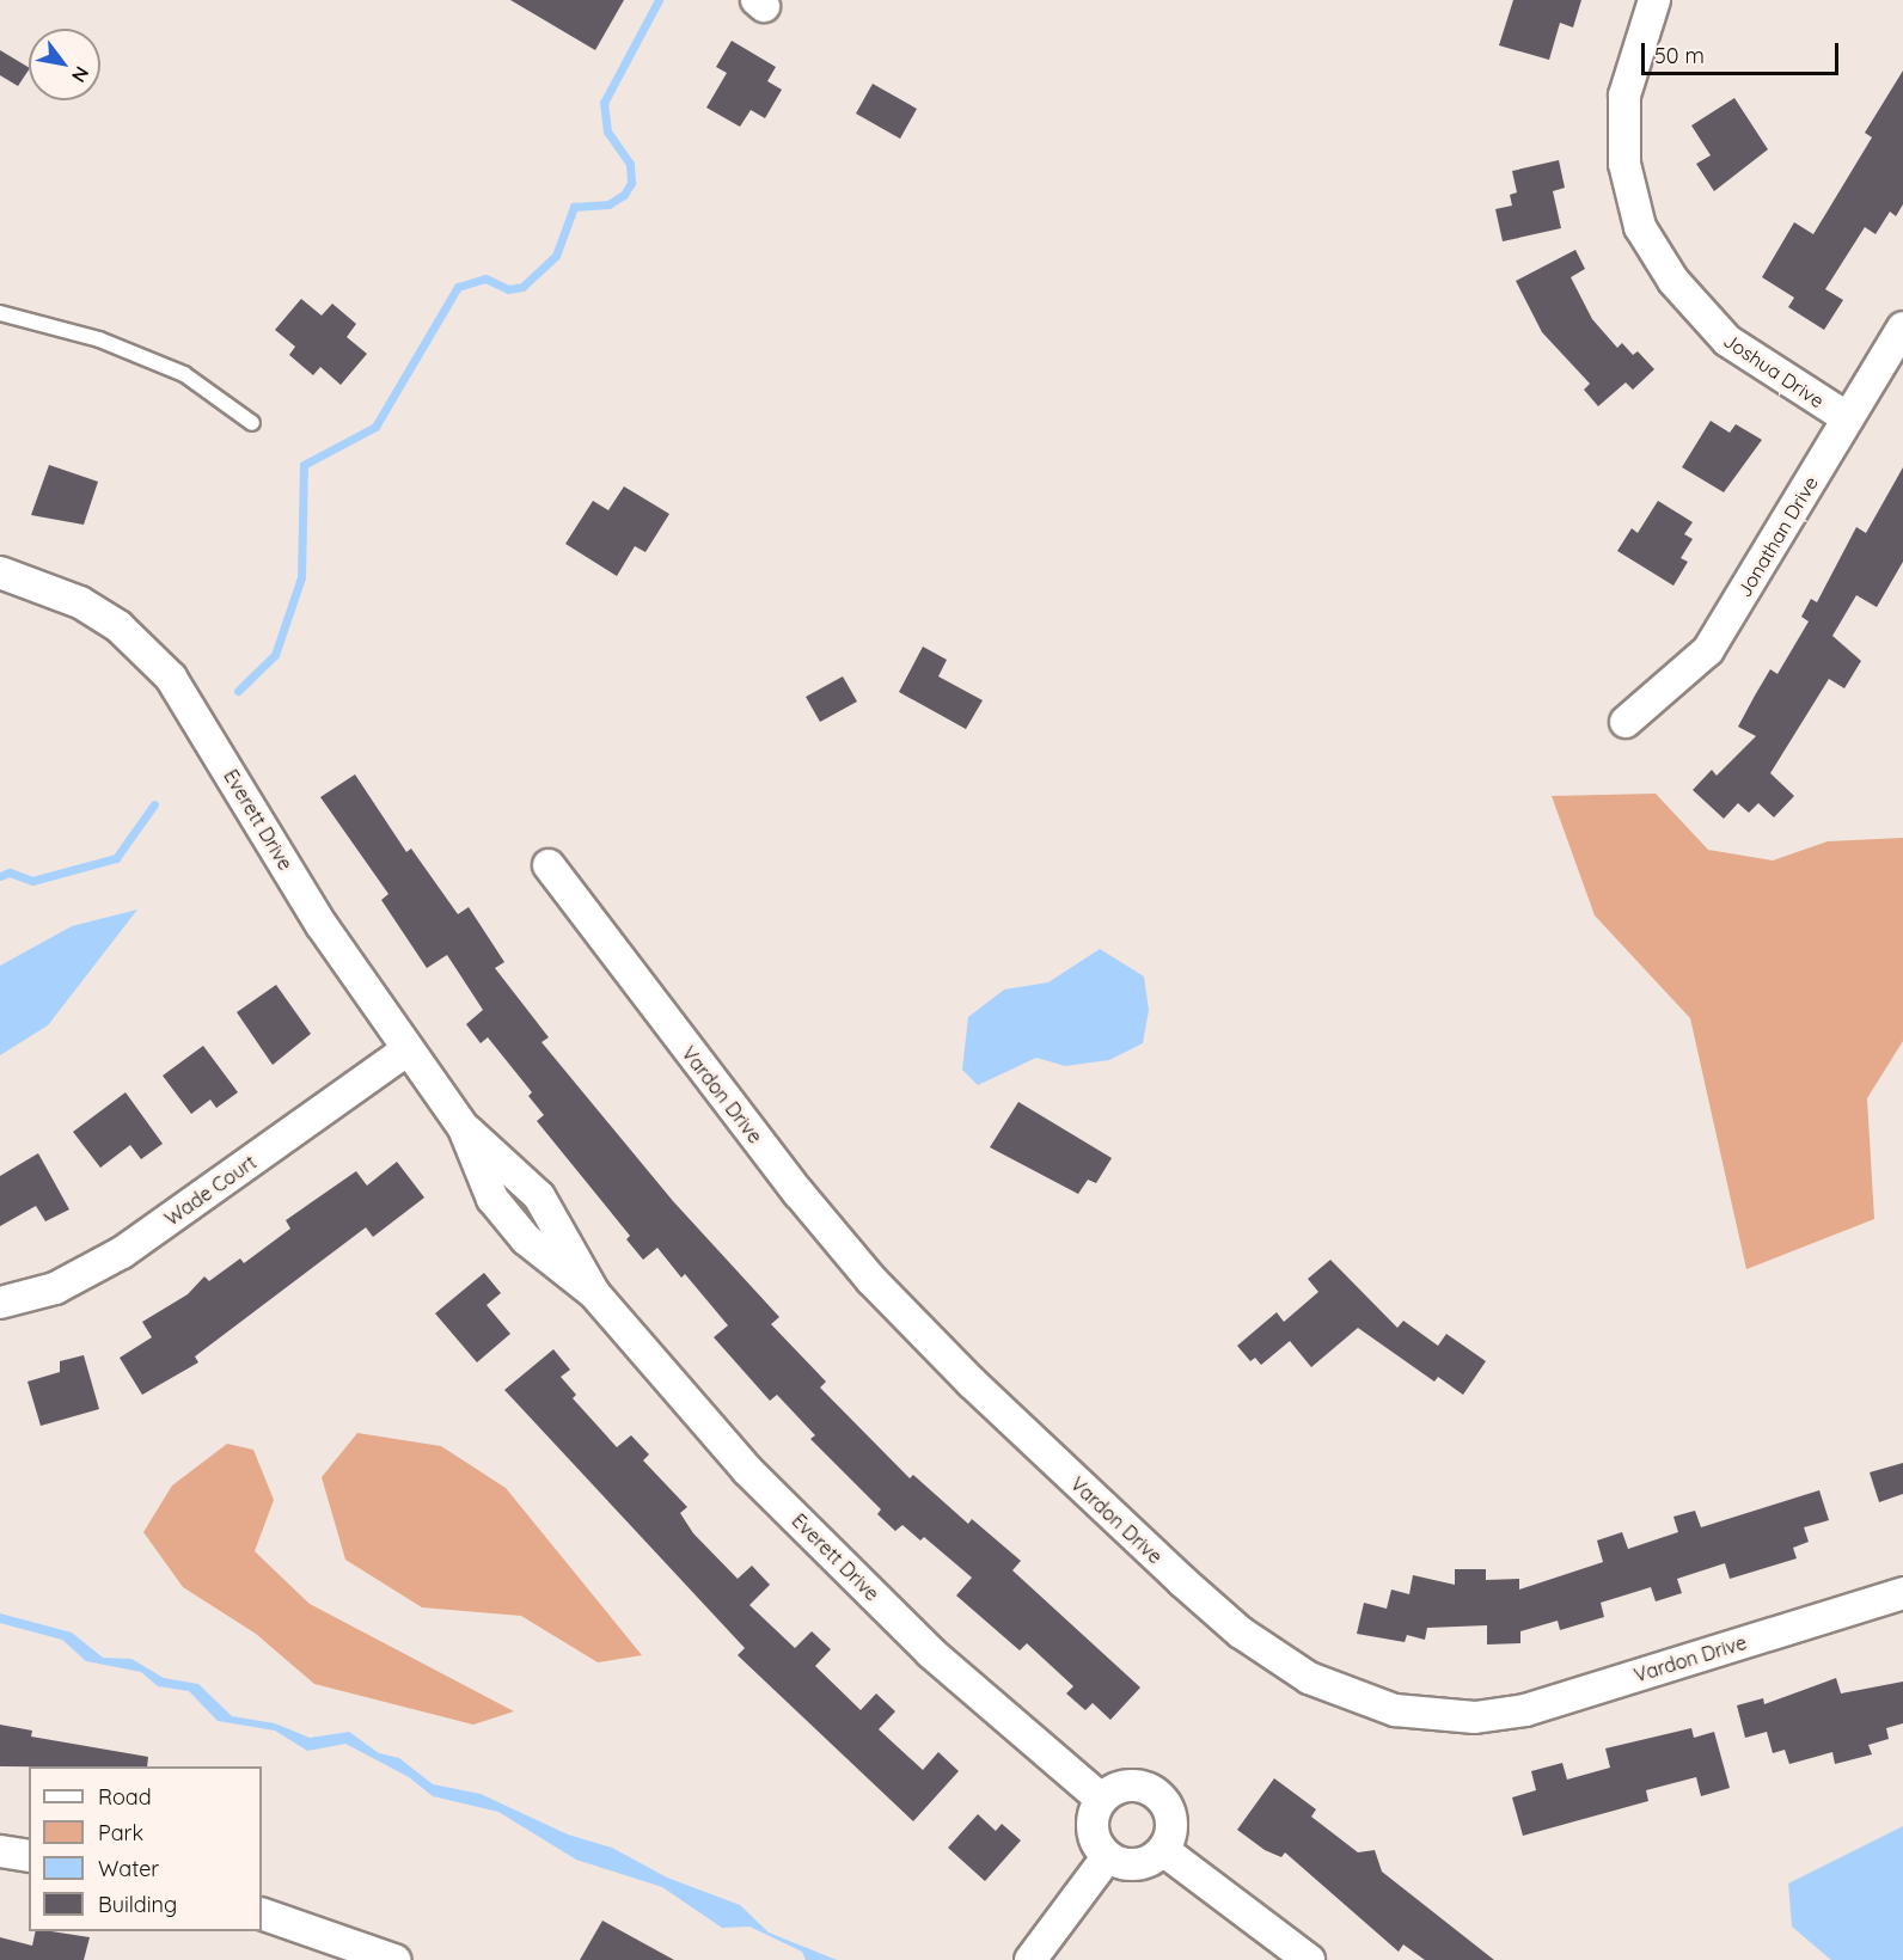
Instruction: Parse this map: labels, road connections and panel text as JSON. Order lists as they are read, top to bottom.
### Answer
{
  "streets": {
    "street": [
      "Joshua Drive",
      "Jonathan Drive",
      "Everett Drive",
      "Vardon Drive",
      "Wade Court"
    ]
  },
  "crossings": [
    ["Joshua Drive", "Jonathan Drive"],
    ["Everett Drive", "Wade Court"]
  ],
  "legend": [
    "Road",
    "Park",
    "Water",
    "Building"
  ],
  "scale_bar": "50 m",
  "north": "bottom right"
}
